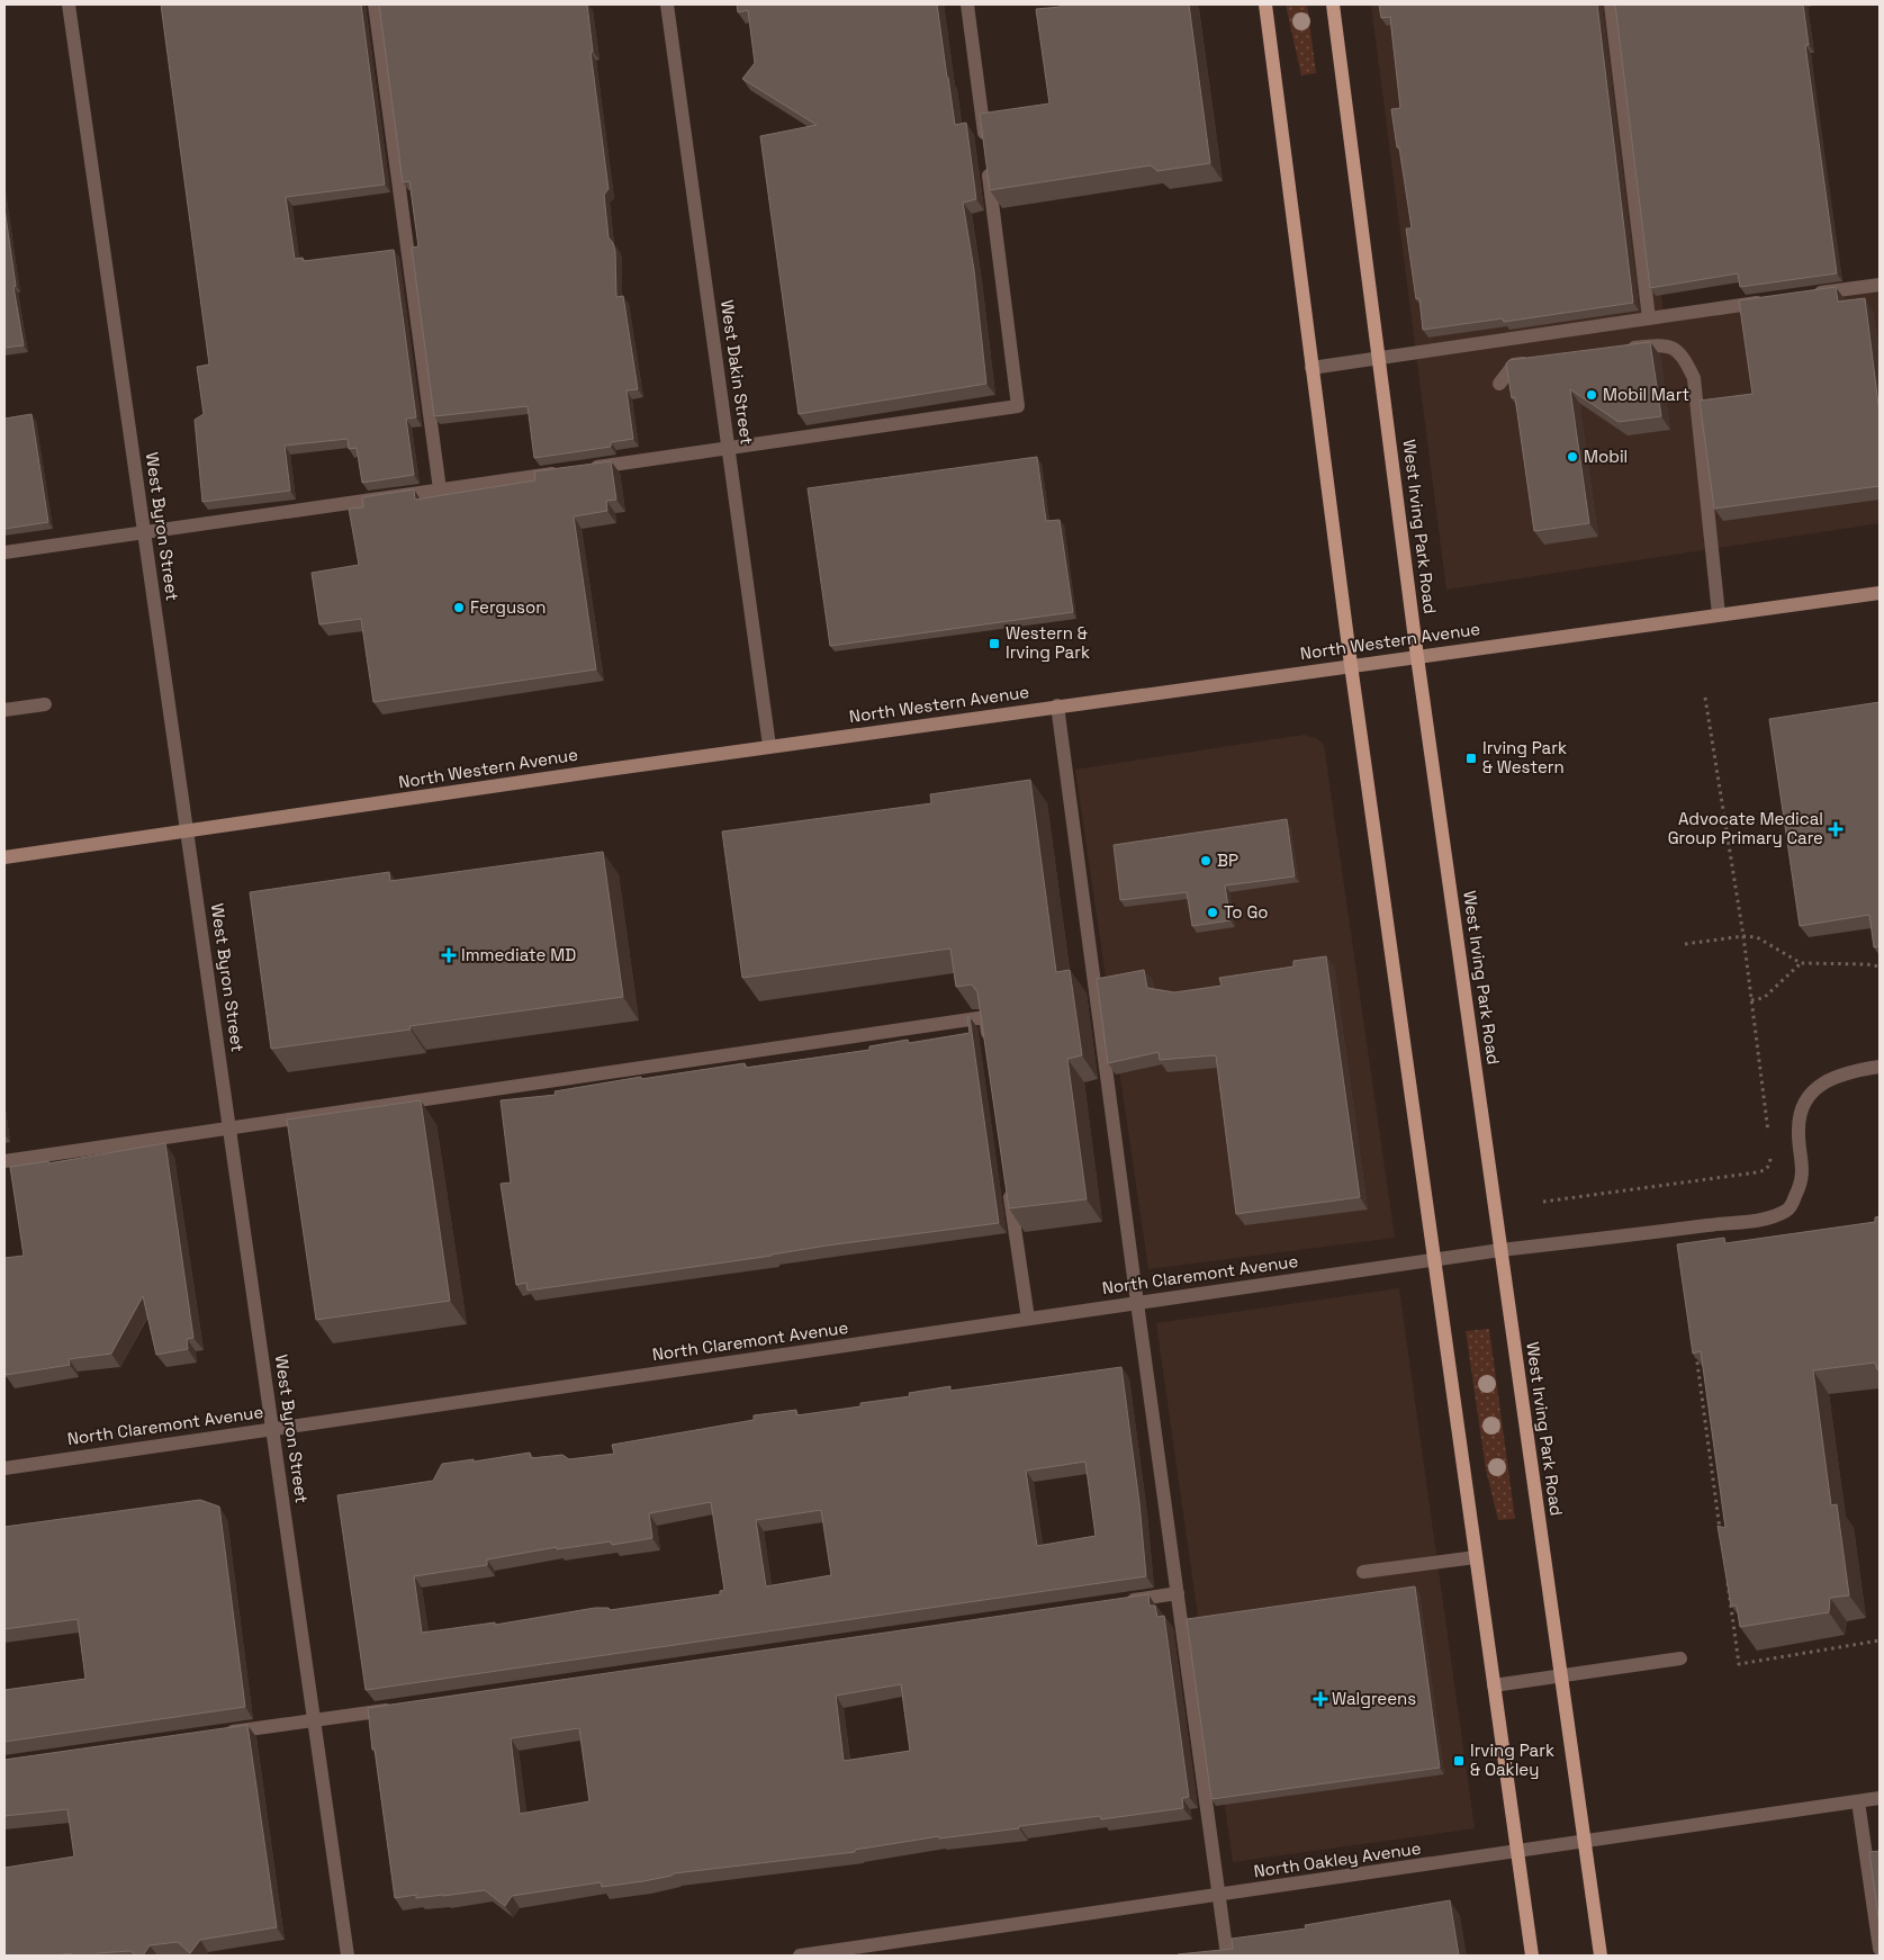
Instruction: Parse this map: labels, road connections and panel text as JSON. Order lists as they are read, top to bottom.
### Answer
{
  "streets": {
    "main road": ["West Irving Park Road", "North Western Avenue"],
    "street": [
      "West Dakin Street",
      "West Byron Street",
      "North Claremont Avenue",
      "North Oakley Avenue"
    ]
  },
  "crossings": [
    ["West Dakin Street", "North Western Avenue"],
    ["West Byron Street", "North Western Avenue"],
    ["West Byron Street", "North Claremont Avenue"],
    ["West Irving Park Road", "North Western Avenue"],
    ["West Irving Park Road", "North Claremont Avenue"],
    ["West Irving Park Road", "North Oakley Avenue"]
  ],
  "places": {
    "other": [
      "Mobil Mart",
      "Mobil",
      "Ferguson",
      "BP",
      "To Go"
    ],
    "transit": ["Western & Irving Park", "Irving Park & Western", "Irving Park & Oakley"],
    "health": ["Advocate Medical Group Primary Care", "Immediate MD", "Walgreens"]
  }
}
